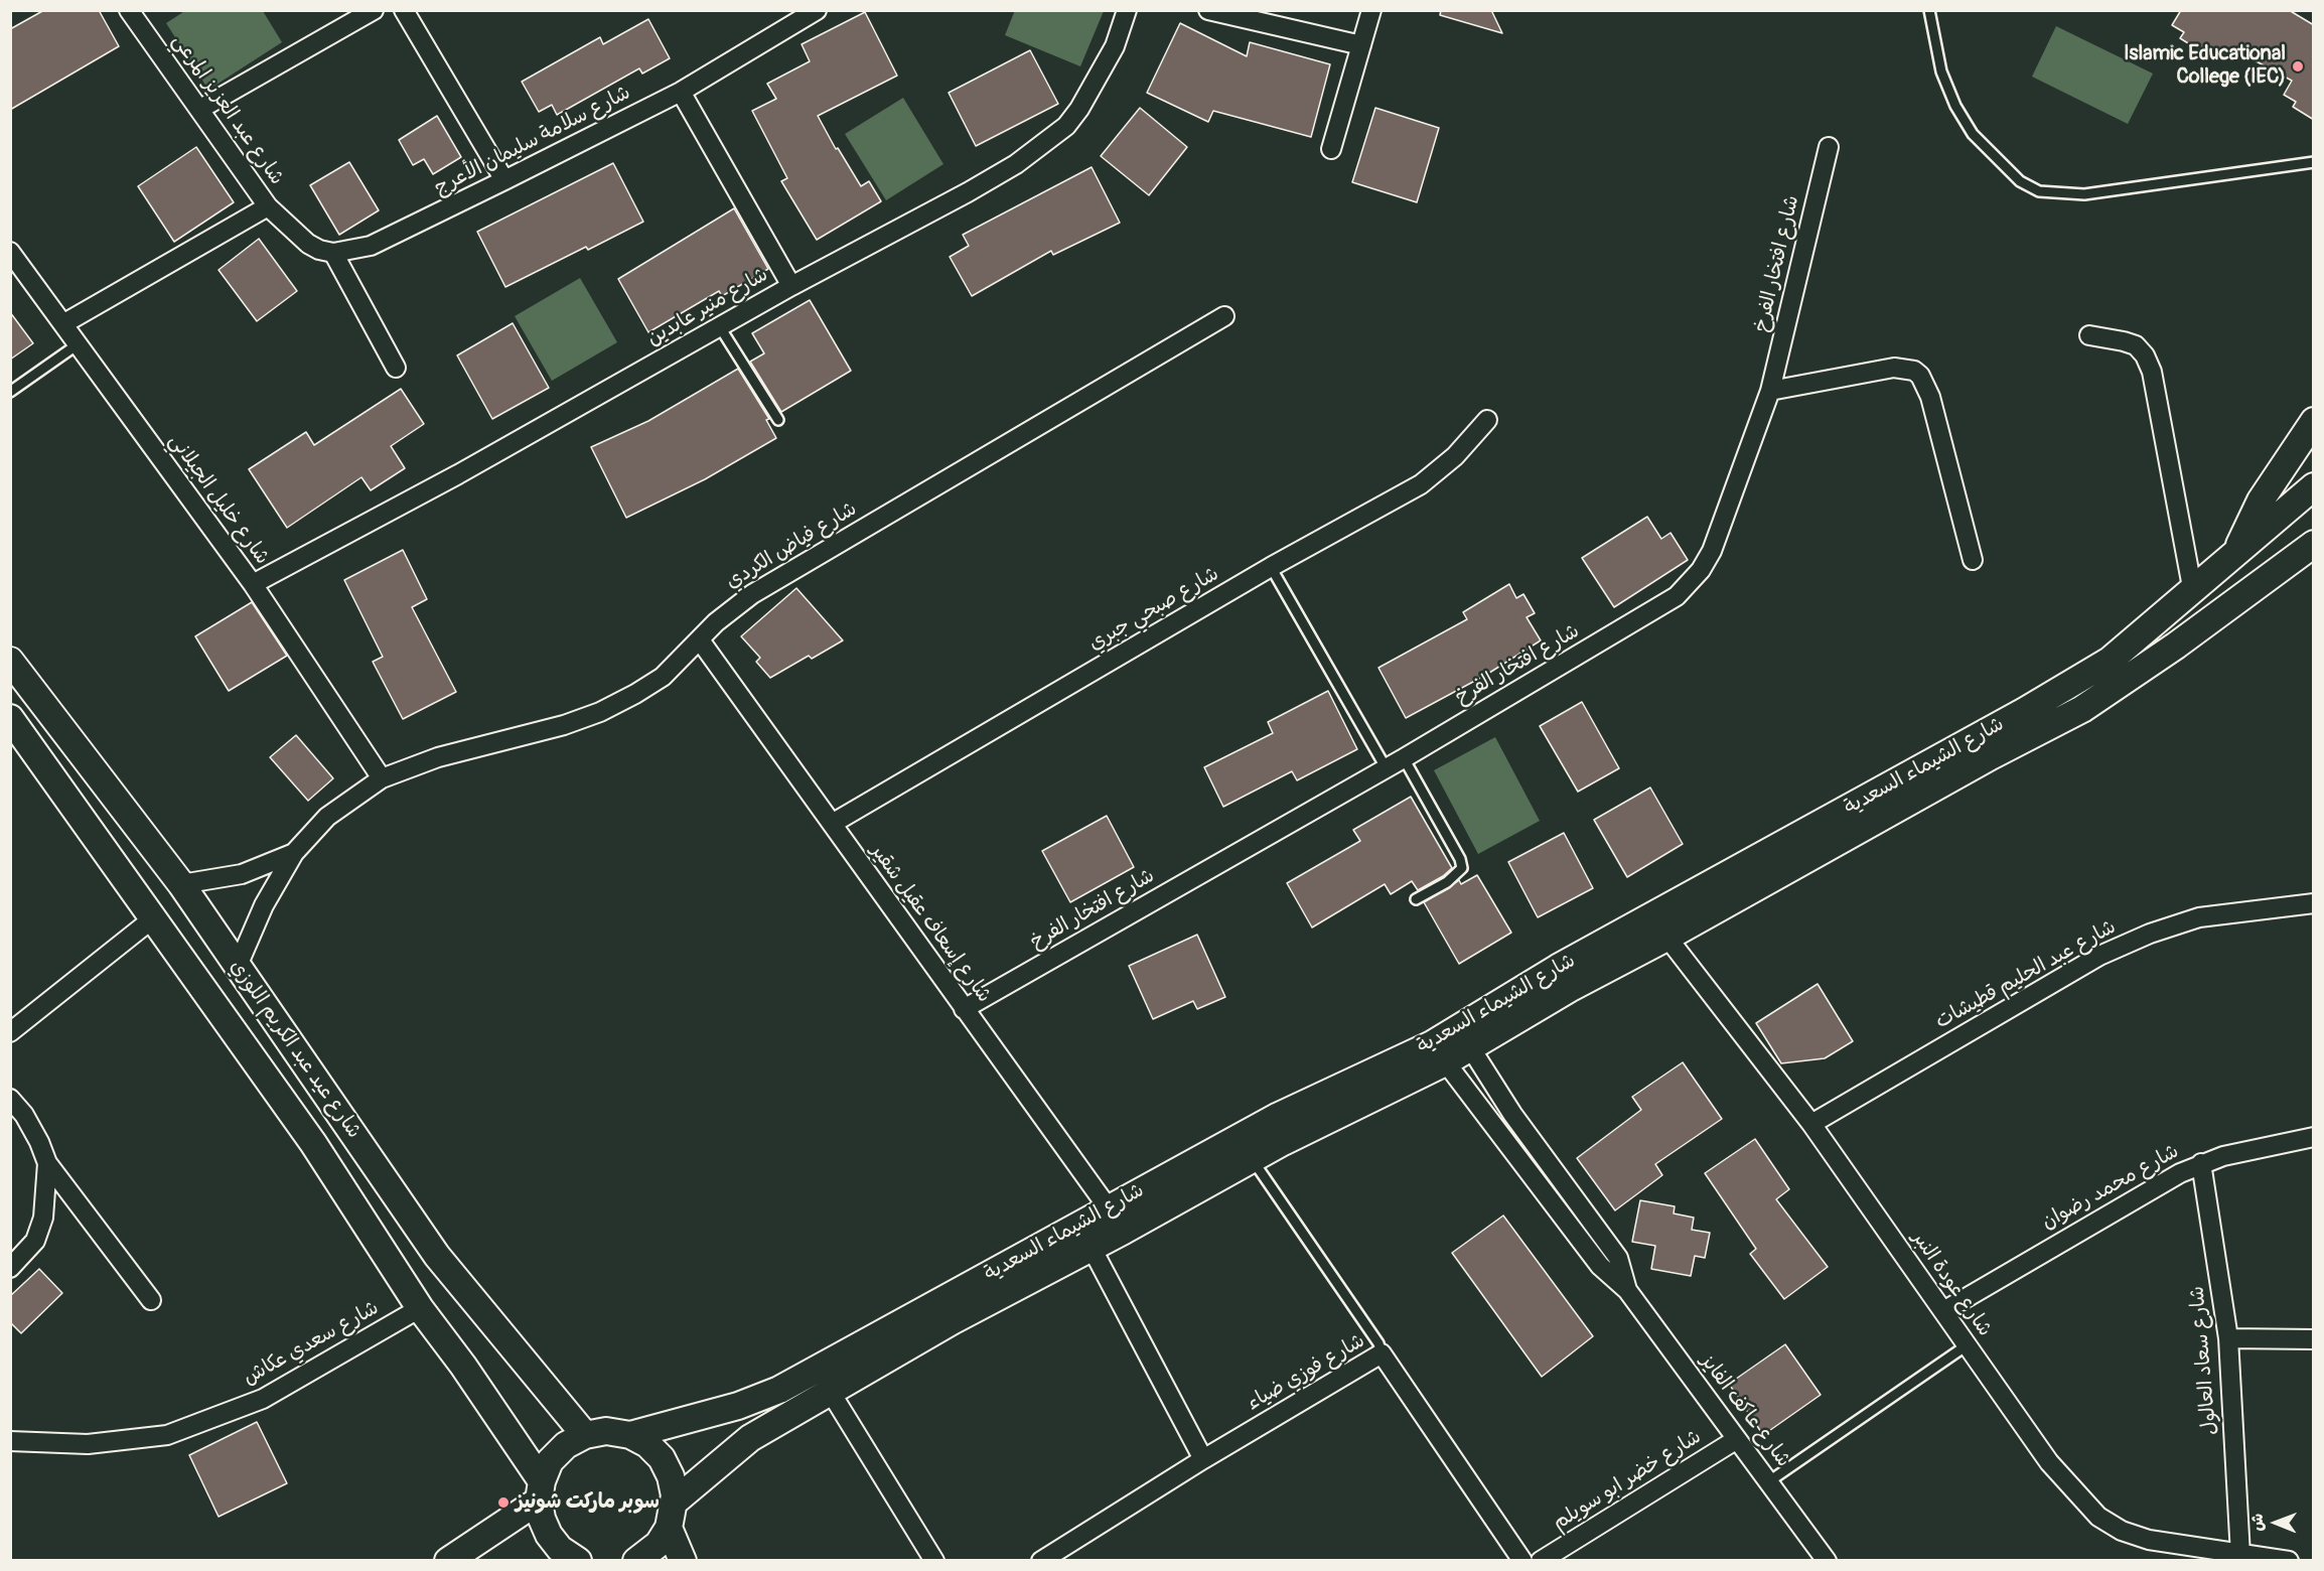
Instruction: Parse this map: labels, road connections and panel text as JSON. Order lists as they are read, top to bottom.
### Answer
{
  "streets": {
    "street": [
      "شارع عبد العزيز المرعي",
      "شارع سلامة سليمان الأعرج",
      "شارع افتخار الفرخ",
      "شارع منير عابدين",
      "شارع خليل الجيلاني",
      "شارع فياض الكردي",
      "شارع صبحي جبري",
      "شارع الشيماء السعدية",
      "شارع إسعاف عقيل شقير",
      "شارع عبد الحليم قطيشات",
      "شارع عيد عبد الكريم اللوزي",
      "شارع محمد رضوان",
      "شارع عودة النبر",
      "شارع سعدي عكاش",
      "شارع سعاد العالول",
      "شارع فوزي ضياء",
      "شارع عاكف الفايز",
      "شارع خضر ابو سويلم"
    ]
  },
  "crossings": [
    ["شارع عبد العزيز المرعي", "شارع سلامة سليمان الأعرج"],
    ["شارع افتخار الفرخ", "شارع إسعاف عقيل شقير"],
    ["شارع منير عابدين", "شارع خليل الجيلاني"],
    ["شارع خليل الجيلاني", "شارع فياض الكردي"],
    ["شارع فياض الكردي", "شارع إسعاف عقيل شقير"],
    ["شارع فياض الكردي", "شارع عيد عبد الكريم اللوزي"],
    ["شارع صبحي جبري", "شارع إسعاف عقيل شقير"],
    ["شارع الشيماء السعدية", "شارع إسعاف عقيل شقير"],
    ["شارع الشيماء السعدية", "شارع عودة النبر"],
    ["شارع الشيماء السعدية", "شارع عاكف الفايز"],
    ["شارع عبد الحليم قطيشات", "شارع عودة النبر"],
    ["شارع عيد عبد الكريم اللوزي", "شارع سعدي عكاش"],
    ["شارع محمد رضوان", "شارع عودة النبر"],
    ["شارع محمد رضوان", "شارع سعاد العالول"],
    ["شارع عودة النبر", "شارع سعاد العالول"],
    ["شارع عاكف الفايز", "شارع خضر ابو سويلم"]
  ],
  "places": ["Islamic Educational College (IEC)", "سوبر ماركت شونيز"],
  "north": "left"
}
